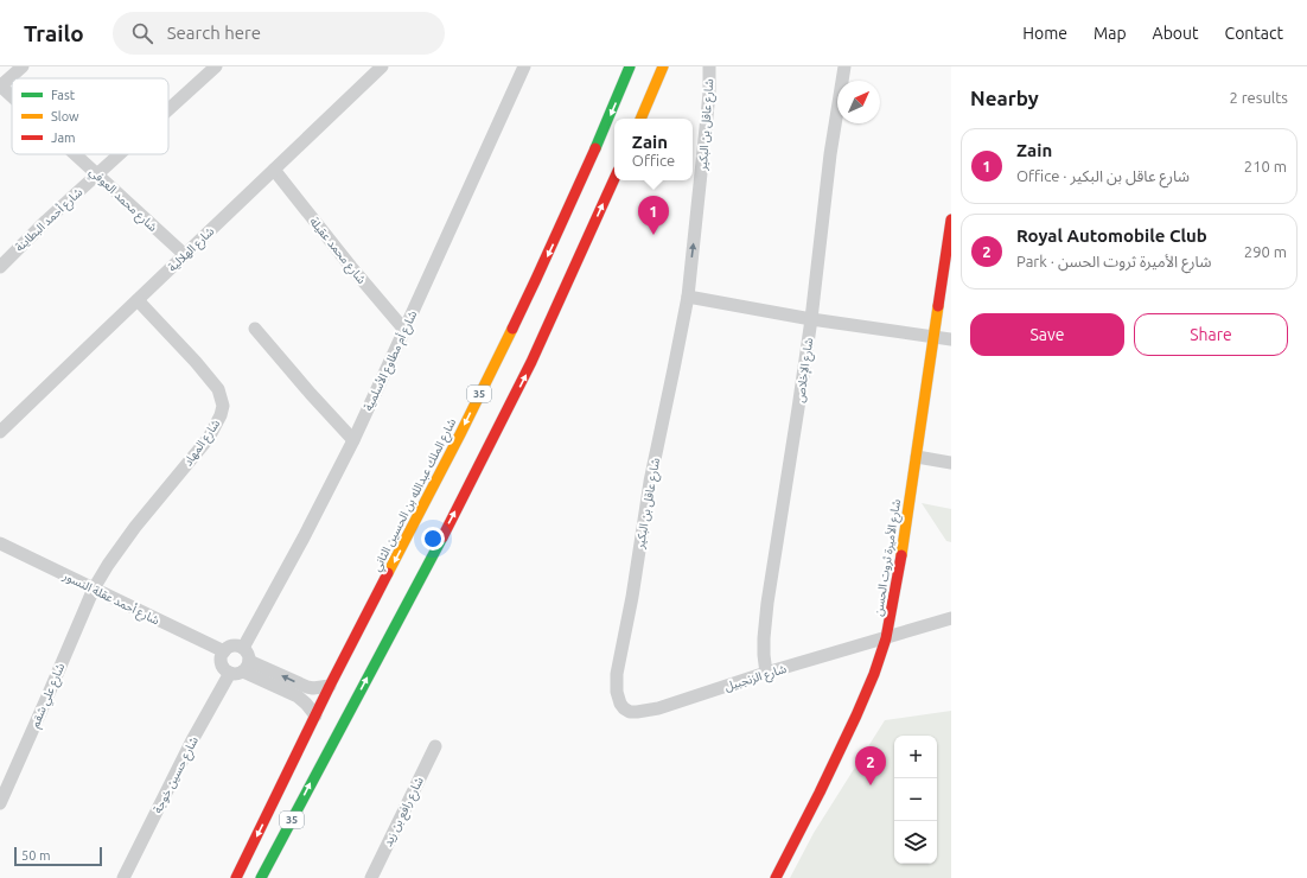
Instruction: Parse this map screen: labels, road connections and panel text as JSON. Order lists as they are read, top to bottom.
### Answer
{
  "streets": {
    "main road": ["35", "شارع الملك عبدالله بن الحسين الثاني", "شارع الأميرة ثروت الحسن"],
    "street": [
      "شارع عاقل بن البكير",
      "شارع محمد العوفي",
      "شارع أحمد البطاينة",
      "شارع الهلالية",
      "شارع محمد عقيلة",
      "شارع أم مطاوع الأسلمية",
      "شارع الإخلاص",
      "شارع المهاد",
      "شارع أحمد عقلة النسور",
      "شارع الزنجبيل",
      "شارع علي شقم",
      "شارع حسين خوجة",
      "شارع رافع بن زيد"
    ]
  },
  "crossings": [
    ["شارع عاقل بن البكير", "شارع الزنجبيل"],
    ["شارع محمد العوفي", "شارع أحمد البطاينة"],
    ["شارع محمد العوفي", "شارع الهلالية"],
    ["شارع الهلالية", "شارع محمد عقيلة"],
    ["شارع الهلالية", "شارع المهاد"],
    ["شارع محمد عقيلة", "شارع أم مطاوع الأسلمية"],
    ["شارع أم مطاوع الأسلمية", "شارع أحمد عقلة النسور"],
    ["شارع أم مطاوع الأسلمية", "شارع حسين خوجة"],
    ["شارع الإخلاص", "شارع الزنجبيل"],
    ["شارع المهاد", "شارع أحمد عقلة النسور"],
    ["شارع المهاد", "شارع علي شقم"],
    ["شارع الأميرة ثروت الحسن", "شارع الزنجبيل"],
    ["شارع أحمد عقلة النسور", "شارع علي شقم"],
    ["شارع أحمد عقلة النسور", "شارع حسين خوجة"]
  ],
  "one_way": ["شارع عاقل بن البكير"],
  "legend": ["Fast", "Slow", "Jam"],
  "scale_bar": "50 m",
  "north": "top right",
  "page": {
    "header": "Trailo",
    "search": "Search here",
    "nav": [
      "Home",
      "Map",
      "About",
      "Contact"
    ],
    "heading": ["Nearby", "2 results"],
    "popup": ["Zain", "Office"],
    "list": [
      {
        "mark": "1",
        "name": "Zain",
        "note": "Office · شارع عاقل بن البكير",
        "value": "210 m"
      },
      {
        "mark": "2",
        "name": "Royal Automobile Club",
        "note": "Park · شارع الأميرة ثروت الحسن",
        "value": "290 m"
      }
    ],
    "pins": ["1", "2"],
    "buttons": ["Save", "Share"],
    "map_buttons": ["+", "−"],
    "scale": "50 m"
  }
}
